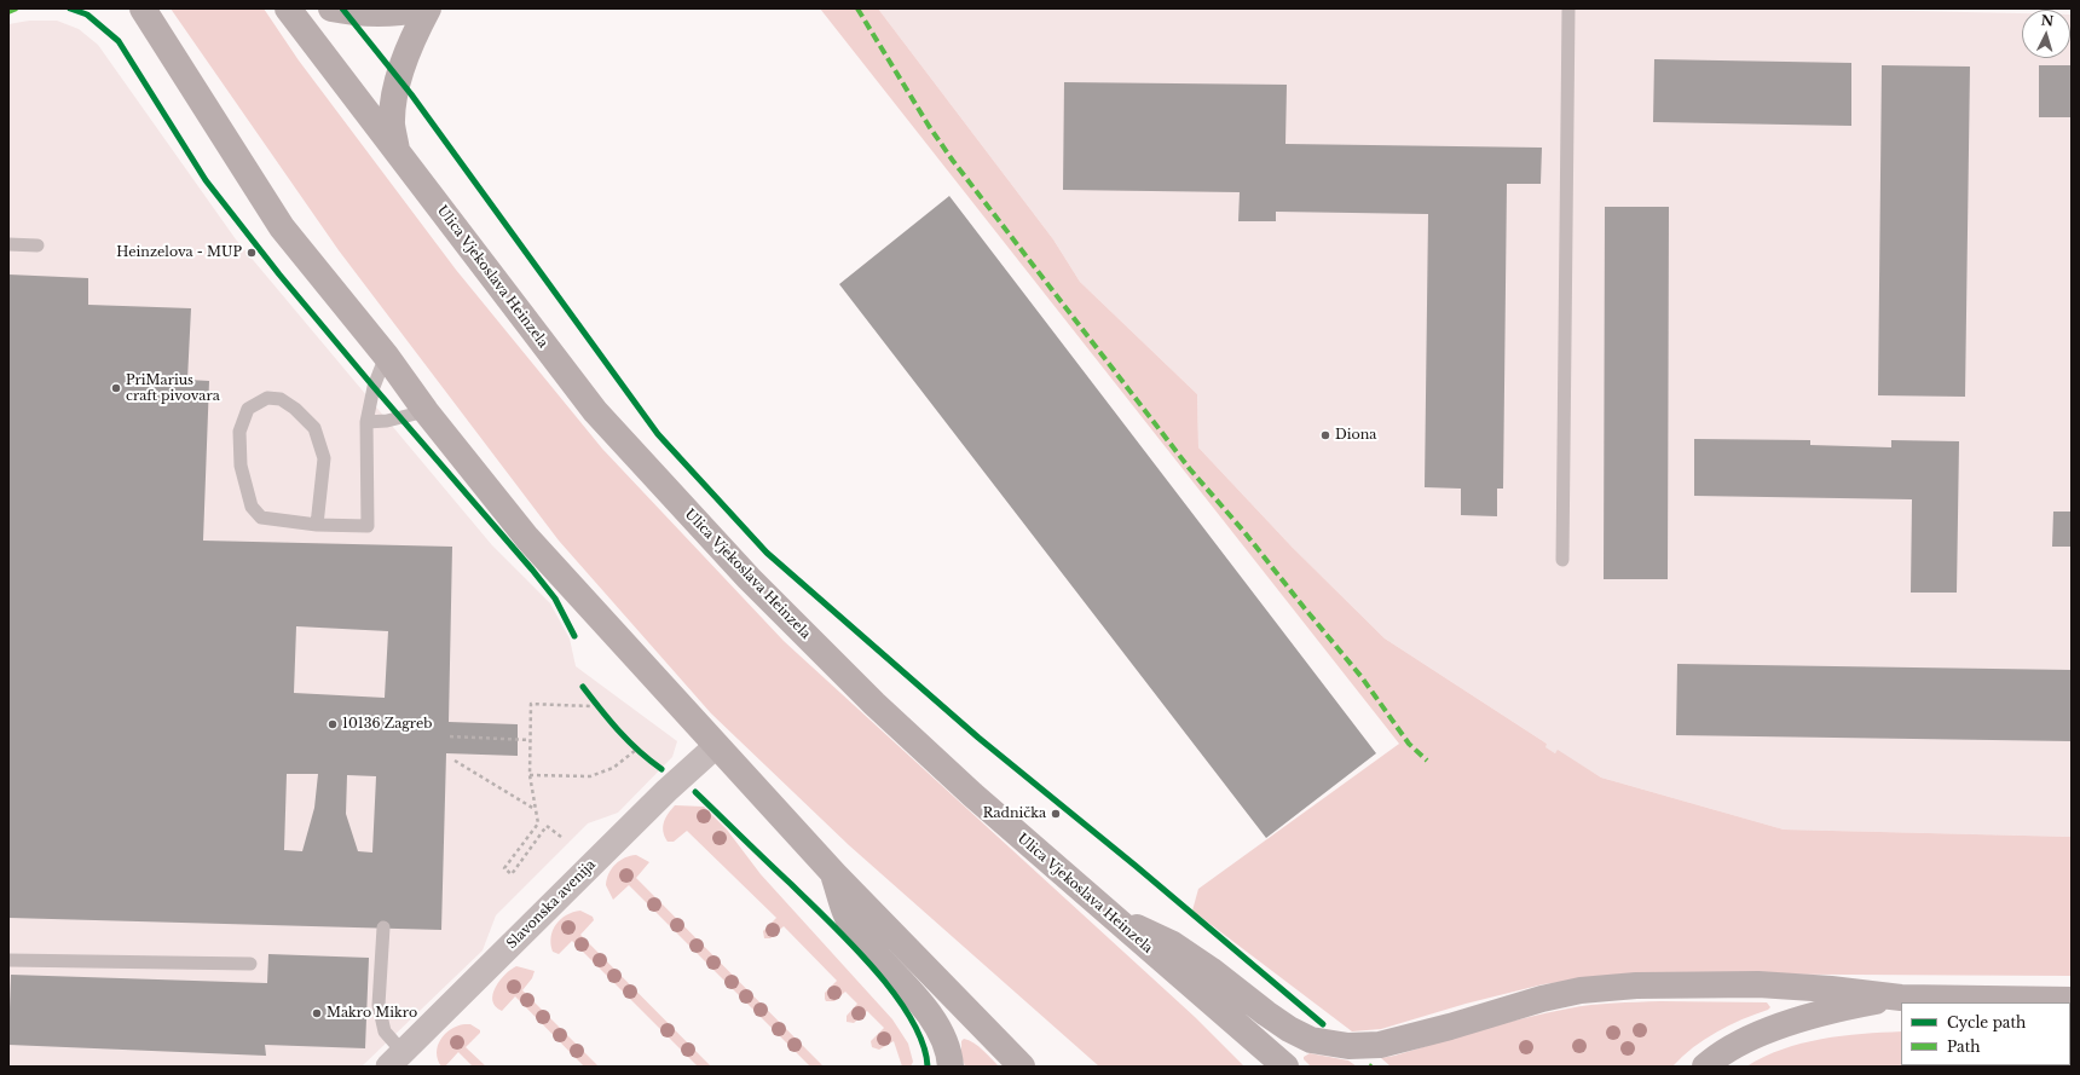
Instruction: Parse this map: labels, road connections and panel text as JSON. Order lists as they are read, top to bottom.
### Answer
{
  "streets": {
    "main road": ["Ulica Vjekoslava Heinzela"],
    "street": ["Slavonska avenija"]
  },
  "places": [
    "Heinzelova - MUP",
    "PriMarius craft pivovara",
    "Diona",
    "10136 Zagreb",
    "Radnička",
    "Makro Mikro"
  ],
  "legend": ["Cycle path", "Path"],
  "north": "top"
}
